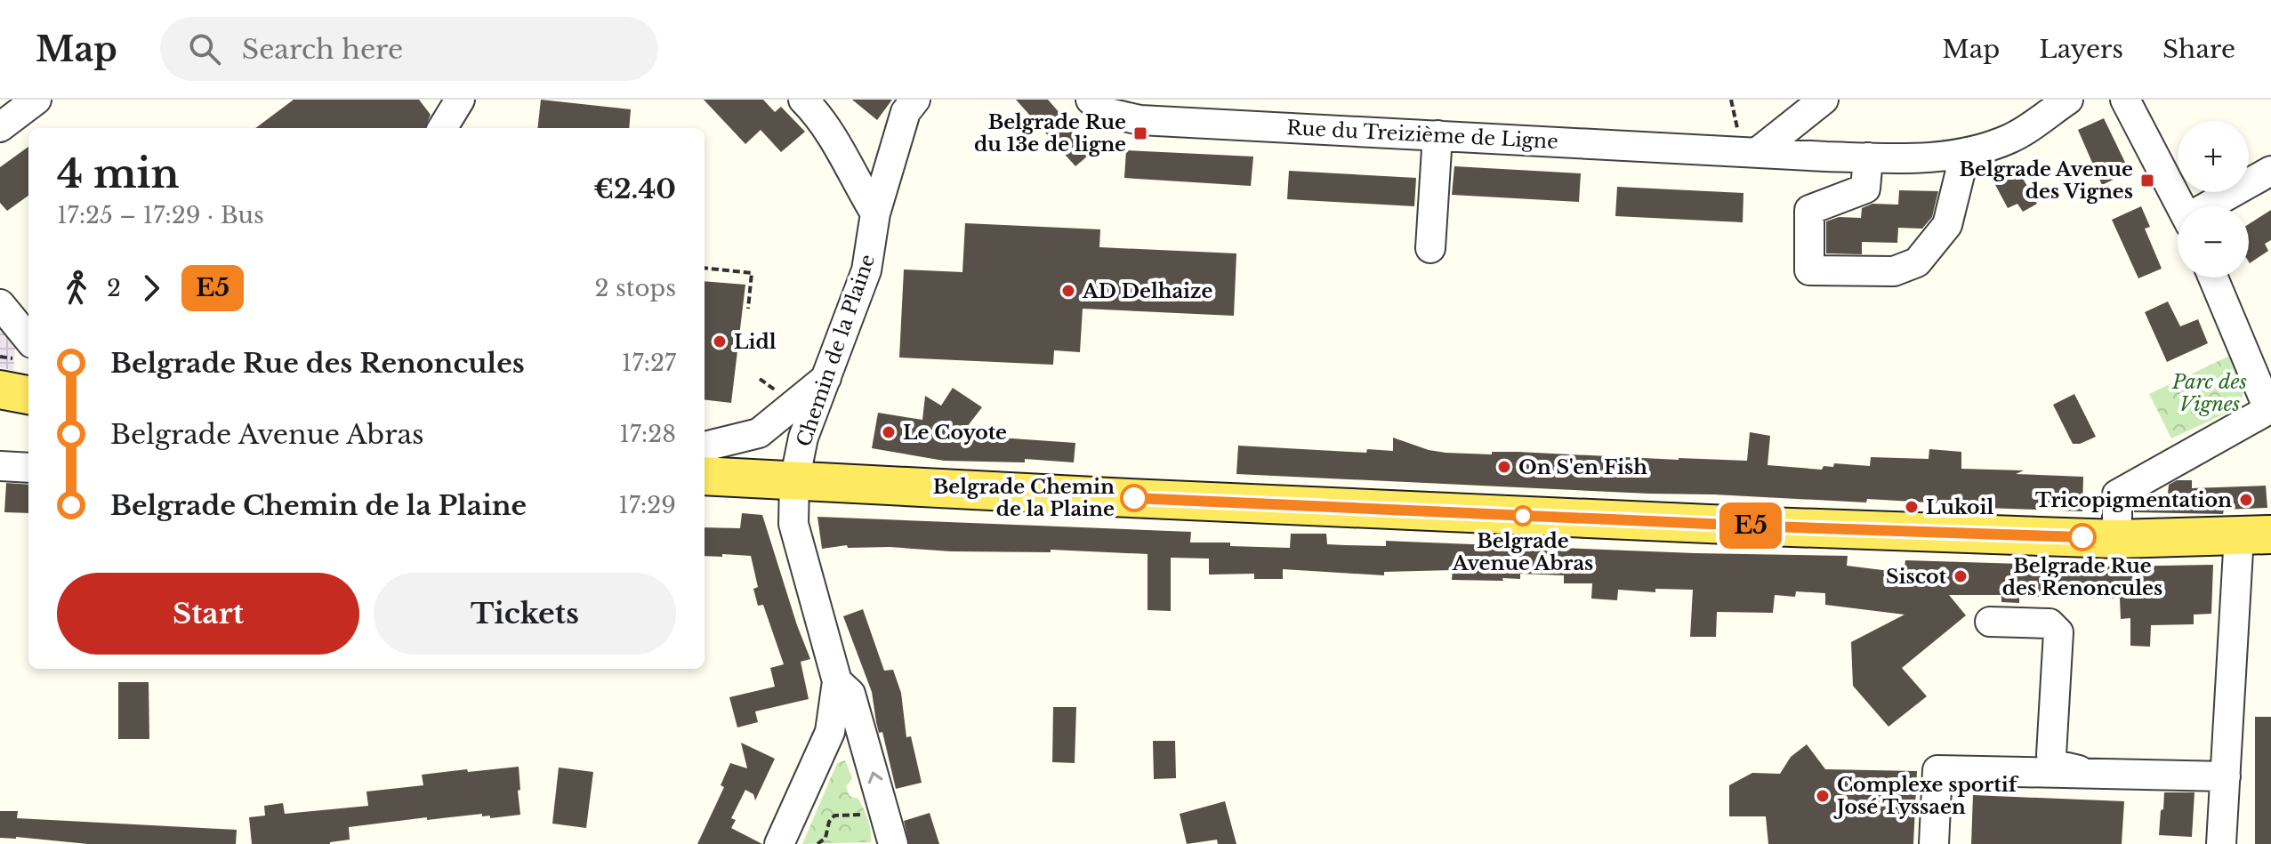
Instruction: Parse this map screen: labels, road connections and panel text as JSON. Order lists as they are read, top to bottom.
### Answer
{
  "streets": {
    "street": ["Rue du Treizième de Ligne", "Chemin de la Plaine"]
  },
  "parks": ["Parc des Vignes"],
  "places": {
    "transit": ["Belgrade Rue du 13e de ligne", "Belgrade Avenue des Vignes"],
    "other": [
      "AD Delhaize",
      "Lidl",
      "Le Coyote",
      "On S'en Fish",
      "Belgrade Chemin de la Plaine",
      "Tricopigmentation",
      "Lukoil",
      "Belgrade Avenue Abras",
      "Belgrade Rue des Renoncules",
      "Siscot",
      "Complexe sportif José Tyssaen"
    ]
  },
  "lines": ["bus line E5"],
  "page": {
    "header": "Map",
    "search": "Search here",
    "nav": ["Map", "Layers", "Share"],
    "on_map": "E5",
    "map_buttons": ["+", "−"],
    "heading": ["4 min", "17:25 – 17:29 · Bus", "€2.40"],
    "legs": ["2", "E5", "2 stops"],
    "list": [
      {
        "name": "Belgrade Rue des Renoncules",
        "value": "17:27"
      },
      {
        "name": "Belgrade Avenue Abras",
        "value": "17:28"
      },
      {
        "name": "Belgrade Chemin de la Plaine",
        "value": "17:29"
      }
    ],
    "buttons": ["Start", "Tickets"]
  }
}
